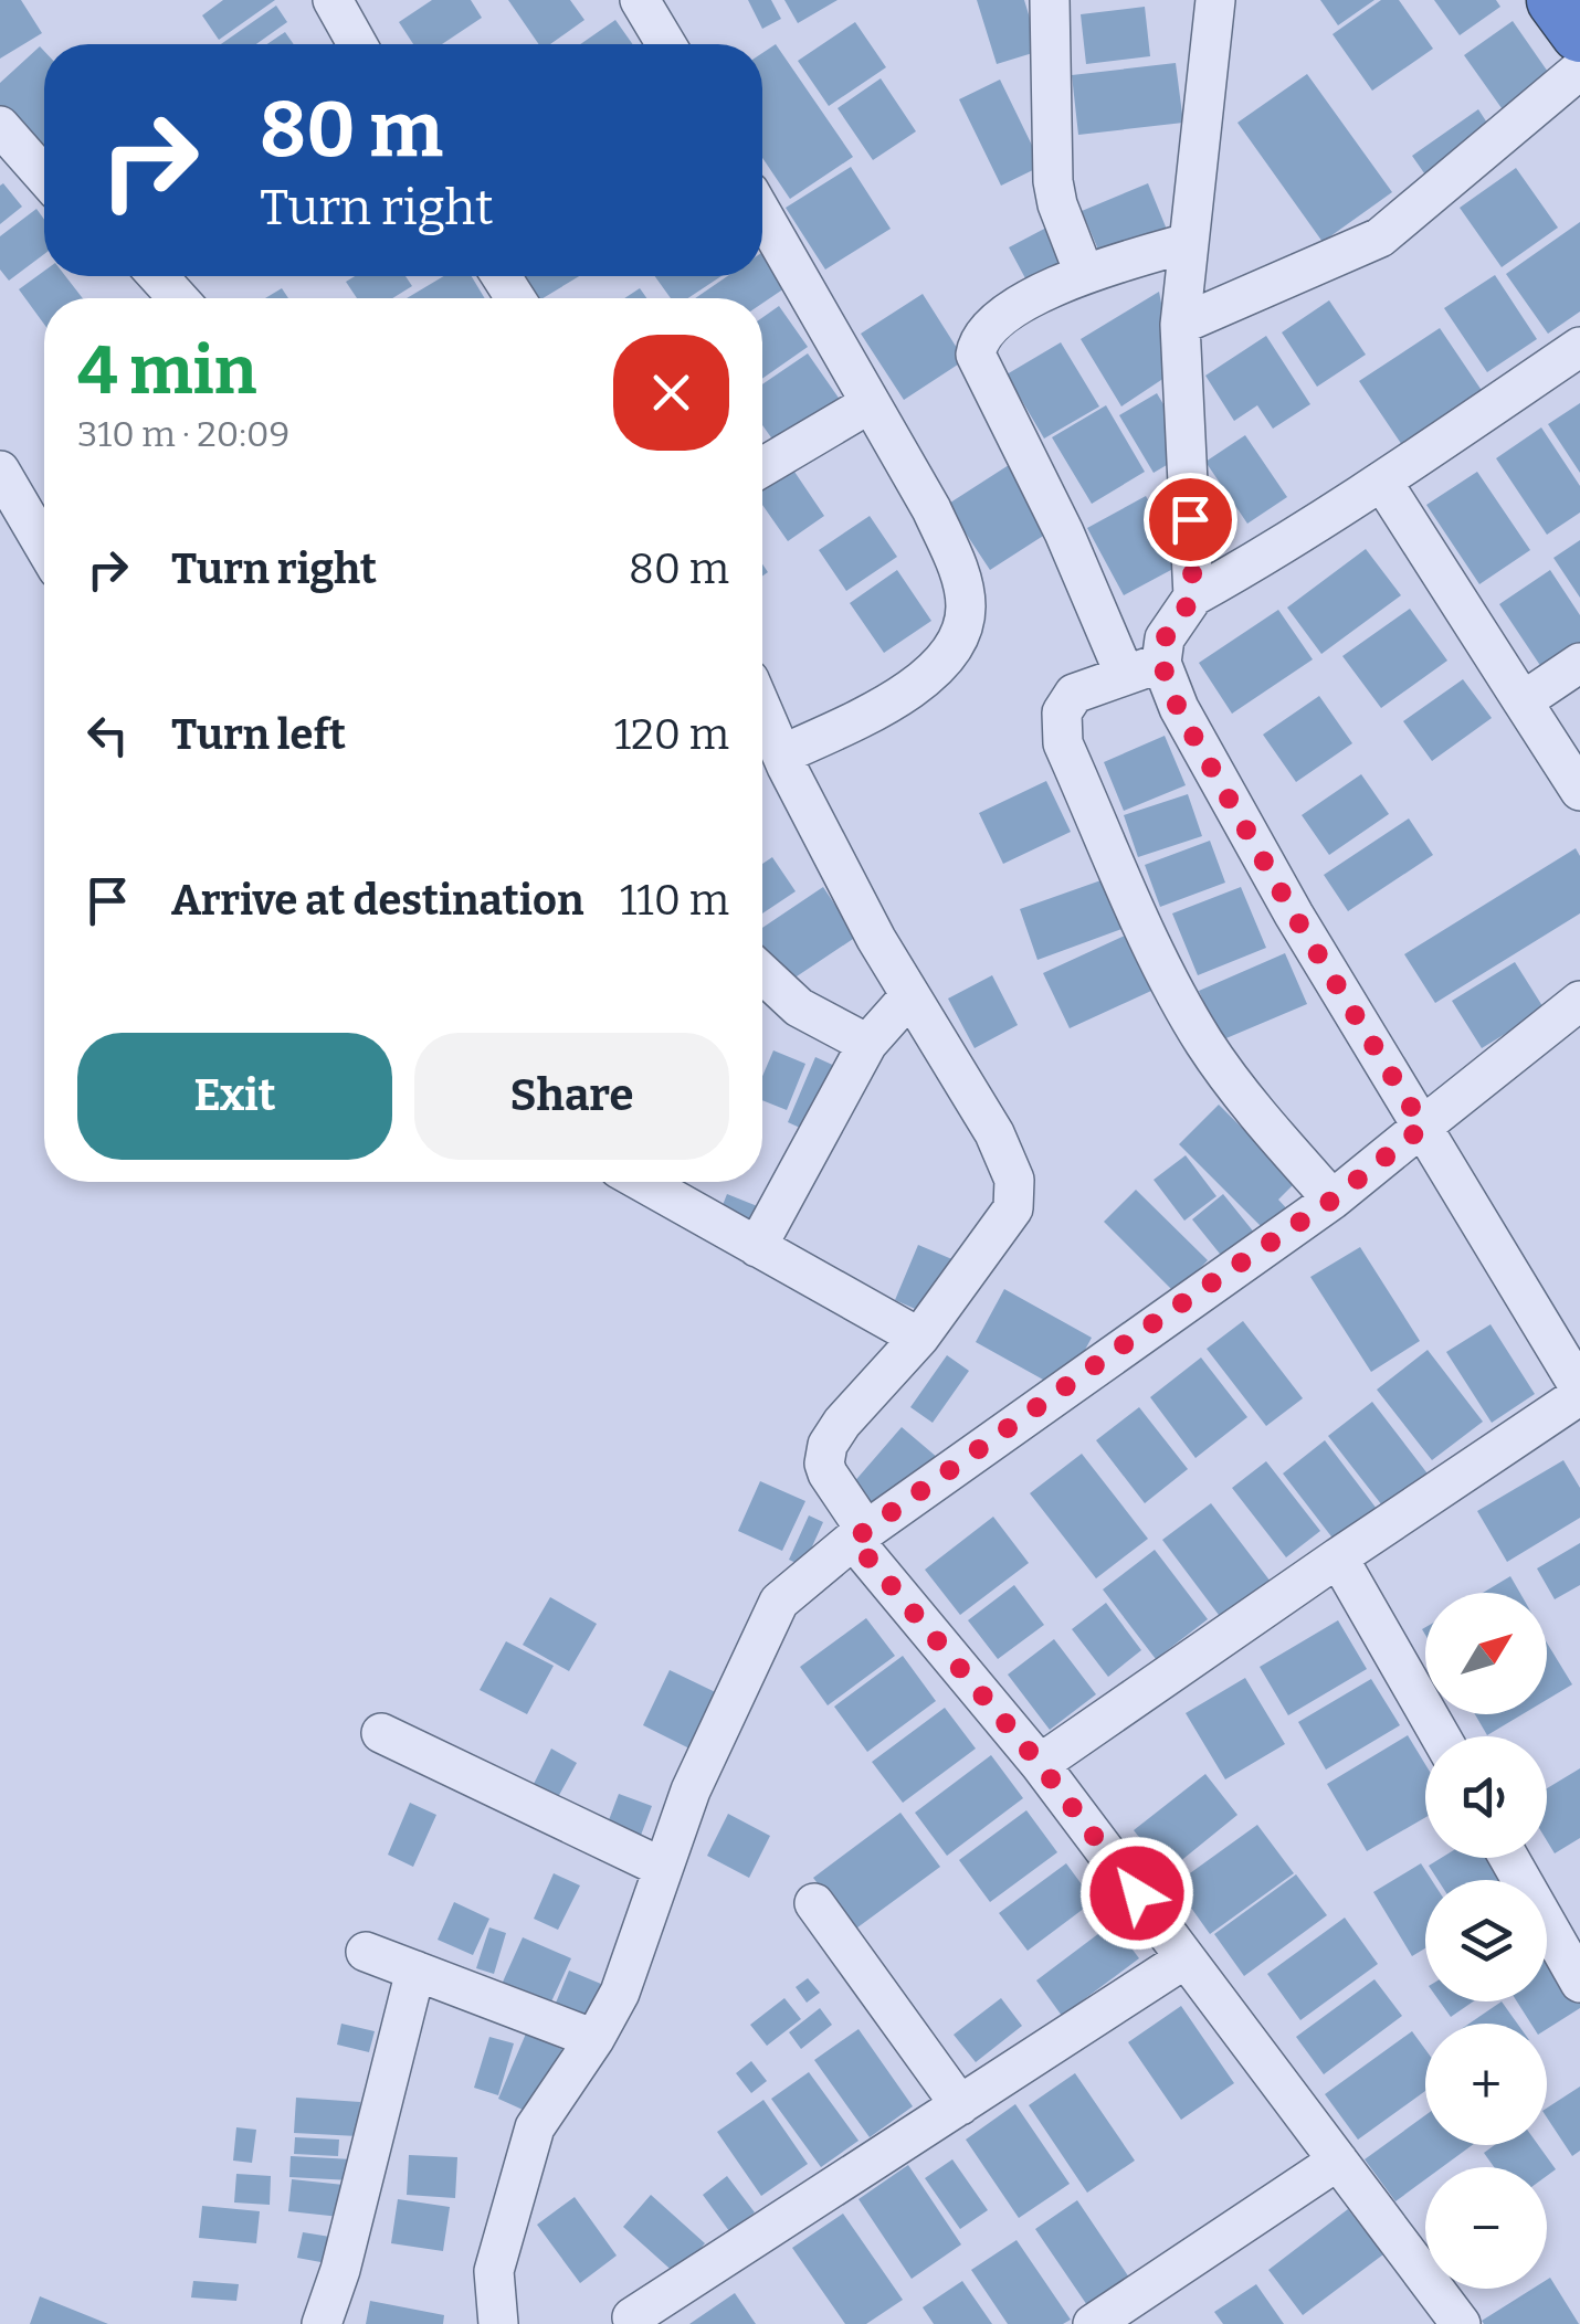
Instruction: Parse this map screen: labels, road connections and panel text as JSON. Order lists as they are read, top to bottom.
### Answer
{
  "north": "top right",
  "page": {
    "turn": ["80 m", "Turn right"],
    "heading": ["4 min", "310 m · 20:09"],
    "list": [
      {
        "name": "Turn right",
        "value": "80 m"
      },
      {
        "name": "Turn left",
        "value": "120 m"
      },
      {
        "name": "Arrive at destination",
        "value": "110 m"
      }
    ],
    "buttons": ["Exit", "Share"],
    "map_buttons": ["+", "−"]
  }
}
